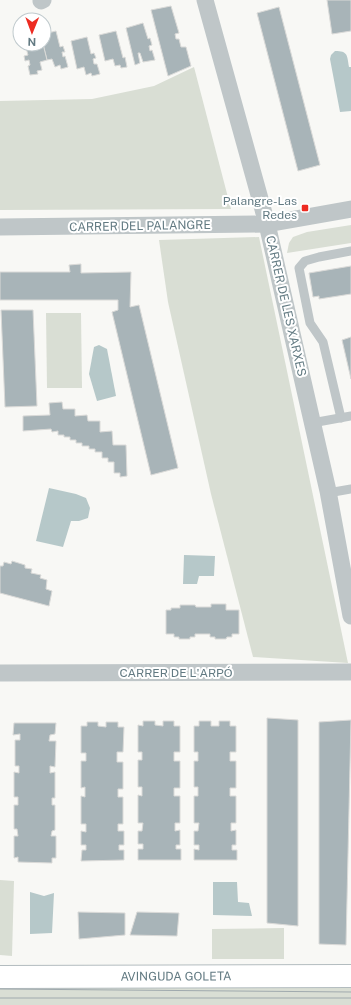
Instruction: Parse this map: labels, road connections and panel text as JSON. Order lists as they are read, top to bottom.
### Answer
{
  "streets": {
    "main road": ["AVINGUDA GOLETA"],
    "street": ["CARRER DEL PALANGRE", "CARRER DE LES XARXES", "CARRER DE L'ARPÓ"]
  },
  "crossings": [
    ["CARRER DEL PALANGRE", "CARRER DE LES XARXES"]
  ],
  "places": {
    "transit": ["Palangre-Las Redes"]
  },
  "north": "bottom"
}
